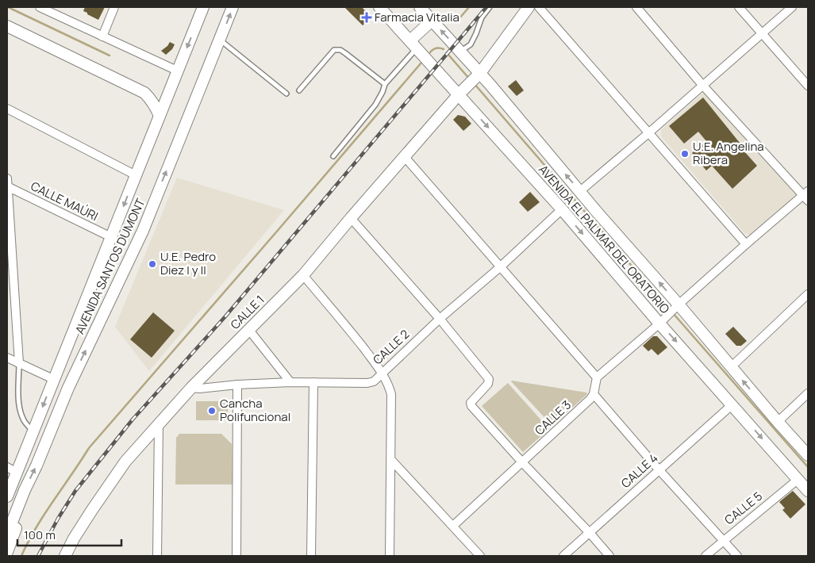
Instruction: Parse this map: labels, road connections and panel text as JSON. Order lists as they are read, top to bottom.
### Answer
{
  "streets": {
    "main road": ["AVENIDA EL PALMAR DEL ORATORIO", "AVENIDA SANTOS DUMONT", "CALLE 1"],
    "street": [
      "CALLE MAÚRI",
      "CALLE 2",
      "CALLE 3",
      "CALLE 4",
      "CALLE 5"
    ]
  },
  "crossings": [
    ["CALLE MAÚRI", "AVENIDA SANTOS DUMONT"],
    ["AVENIDA EL PALMAR DEL ORATORIO", "CALLE 1"],
    ["AVENIDA EL PALMAR DEL ORATORIO", "CALLE 2"],
    ["AVENIDA EL PALMAR DEL ORATORIO", "CALLE 4"],
    ["AVENIDA EL PALMAR DEL ORATORIO", "CALLE 5"],
    ["CALLE 1", "CALLE 2"]
  ],
  "places": {
    "health": ["Farmacia Vitalia"],
    "other": ["U.E. Angelina Ribera", "U.E. Pedro Diez I y II", "Cancha Polifuncional"]
  },
  "scale_bar": "100 m"
}
